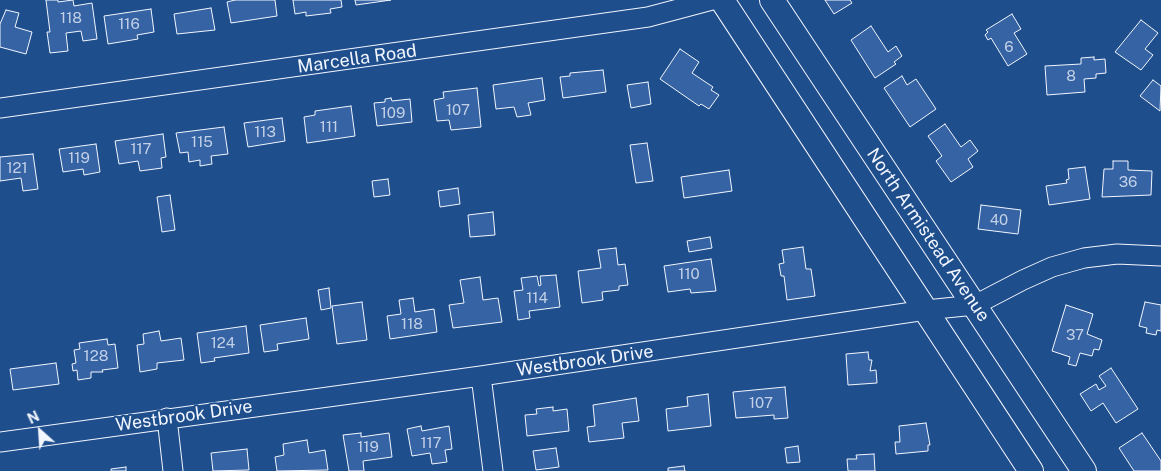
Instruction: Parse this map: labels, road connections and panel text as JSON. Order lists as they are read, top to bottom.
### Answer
{
  "streets": {
    "main road": ["North Armistead Avenue"],
    "street": ["Marcella Road", "Westbrook Drive"]
  },
  "crossings": [
    ["North Armistead Avenue", "Westbrook Drive"]
  ],
  "house_numbers": [
    "118",
    "116",
    "6",
    "8",
    "107",
    "109",
    "111",
    "113",
    "115",
    "117",
    "119",
    "121",
    "36",
    "40",
    "110",
    "114",
    "118",
    "37",
    "124",
    "128",
    "107",
    "117",
    "119"
  ],
  "north": "top left"
}
